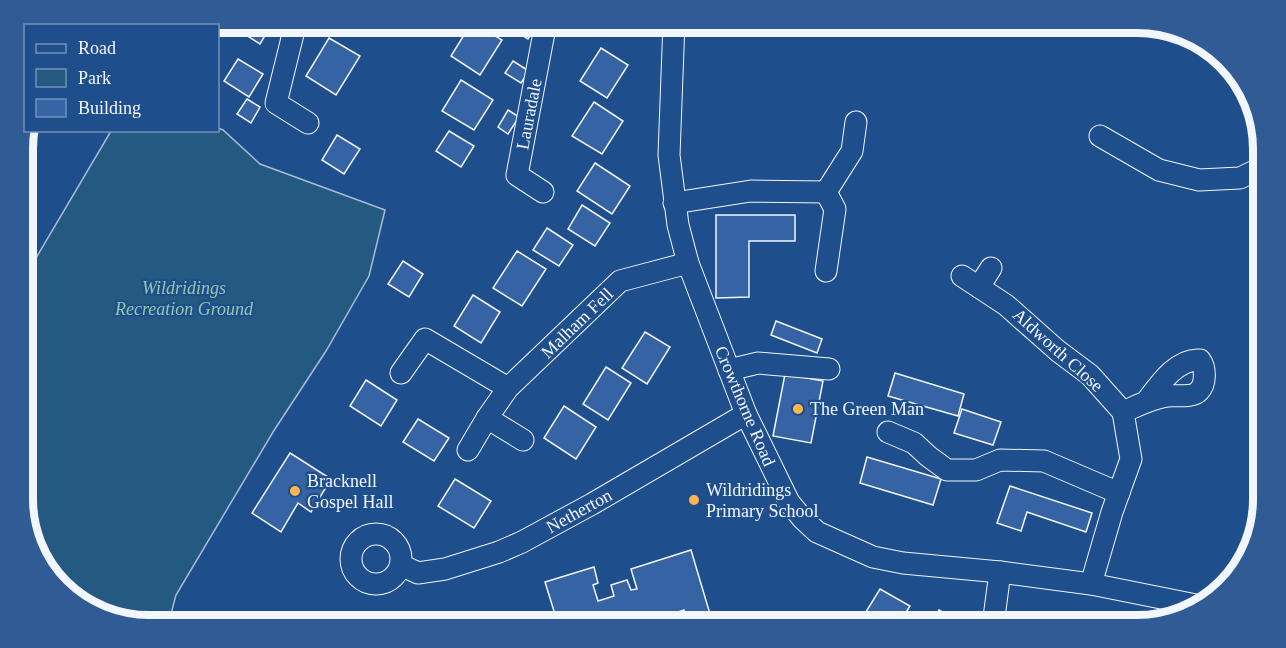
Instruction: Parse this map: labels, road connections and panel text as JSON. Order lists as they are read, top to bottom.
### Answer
{
  "streets": {
    "street": [
      "Lauradale",
      "Malham Fell",
      "Aldworth Close",
      "Crowthorne Road",
      "Netherton"
    ]
  },
  "crossings": [
    ["Malham Fell", "Crowthorne Road"],
    ["Crowthorne Road", "Netherton"]
  ],
  "parks": ["Wildridings Recreation Ground"],
  "places": ["The Green Man", "Bracknell Gospel Hall", "Wildridings Primary School"],
  "legend": ["Road", "Park", "Building"]
}
